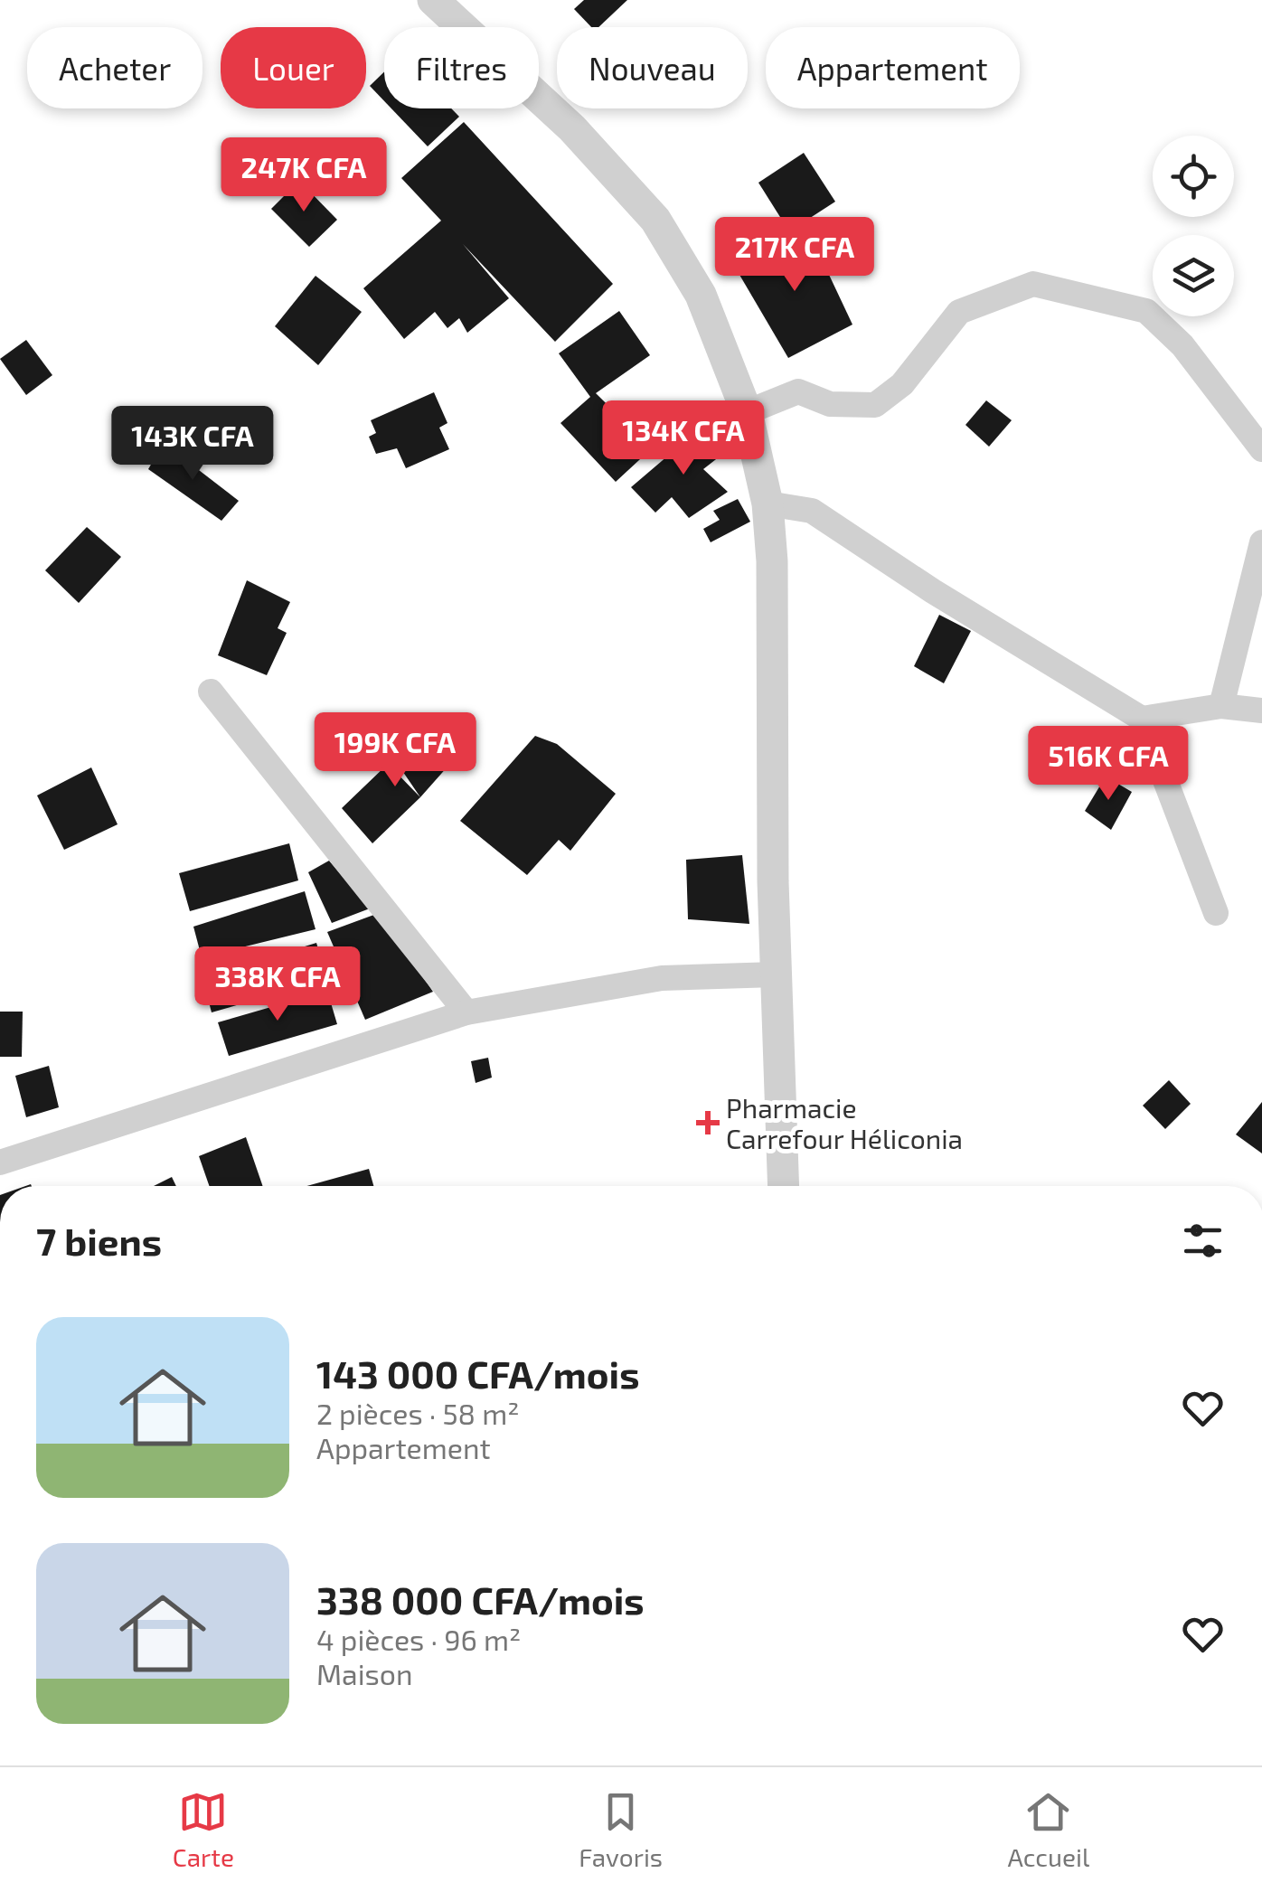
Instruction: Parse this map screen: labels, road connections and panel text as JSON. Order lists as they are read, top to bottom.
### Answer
{
  "places": {
    "health": ["Pharmacie Carrefour Héliconia"]
  },
  "page": {
    "chip": [
      "Acheter",
      "Louer",
      "Filtres",
      "Nouveau",
      "Appartement"
    ],
    "price": [
      "247K CFA",
      "217K CFA",
      "134K CFA",
      "143K CFA",
      "199K CFA",
      "516K CFA",
      "338K CFA"
    ],
    "heading": "7 biens",
    "list": [
      {
        "name": "143 000 CFA/mois",
        "note": "2 pièces · 58 m² · Appartement"
      },
      {
        "name": "338 000 CFA/mois",
        "note": "4 pièces · 96 m² · Maison"
      }
    ],
    "tabs": ["Carte", "Favoris", "Accueil"]
  }
}
